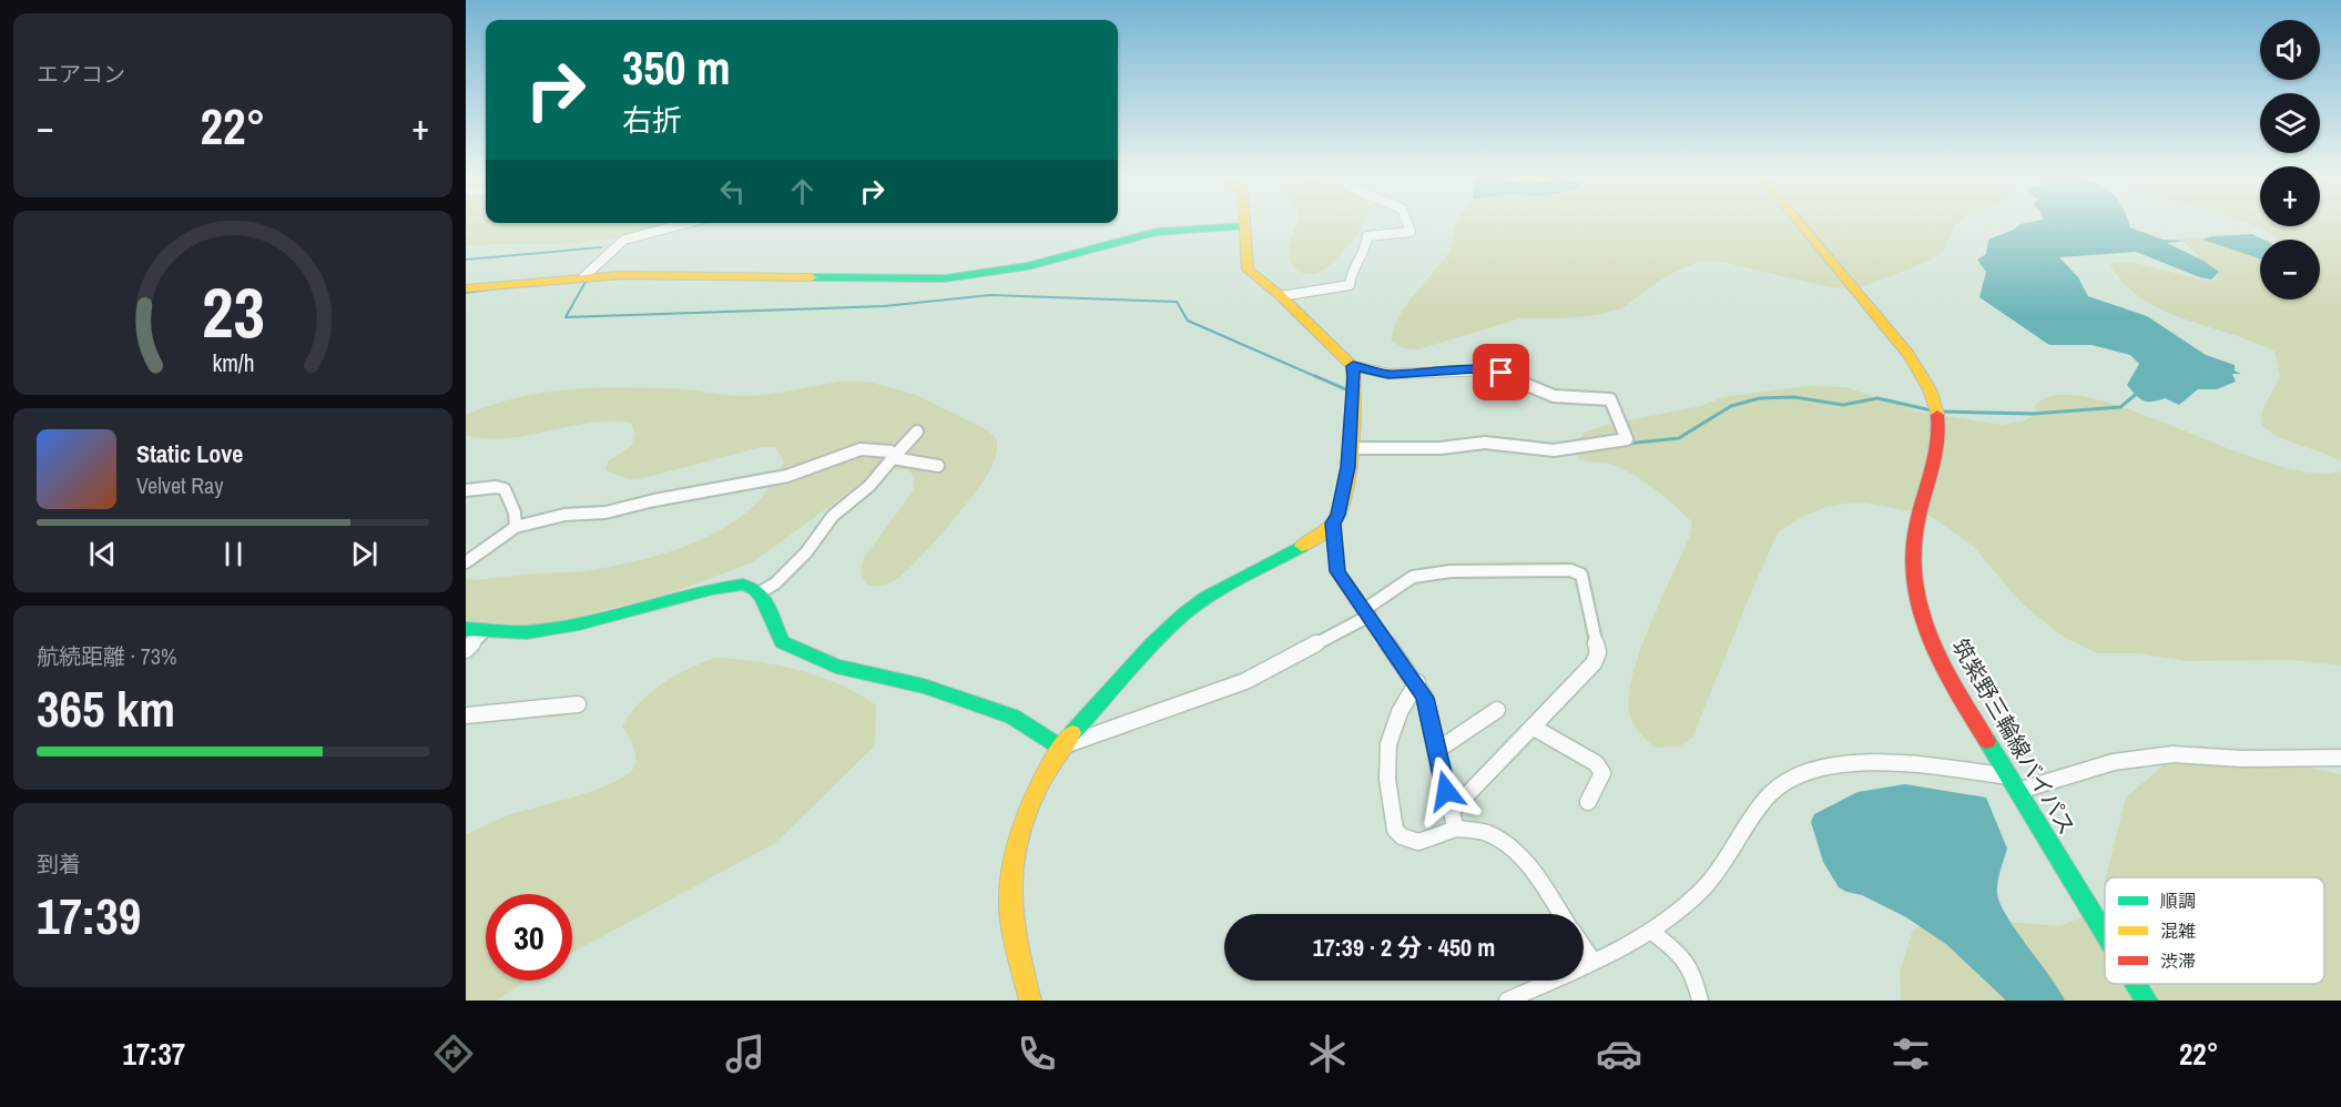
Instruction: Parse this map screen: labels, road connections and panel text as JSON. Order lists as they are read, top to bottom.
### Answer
{
  "streets": {
    "street": ["筑紫野三輪線バイパス"]
  },
  "legend": ["順調", "混雑", "渋滞"],
  "page": {
    "tile": [
      "エアコン",
      ["航続距離 · 73%", "365 km"],
      ["到着", "17:39"]
    ],
    "map_buttons": ["+", "−"],
    "turn": ["350 m", "右折"],
    "heat": ["−", "22°", "+"],
    "song": ["Static Love", "Velvet Ray"],
    "limit": "30",
    "trip": "17:39 · 2 分 · 450 m",
    "tabs": ["17:37", "22°"],
    "gauge": ["23", "km/h"]
  }
}
